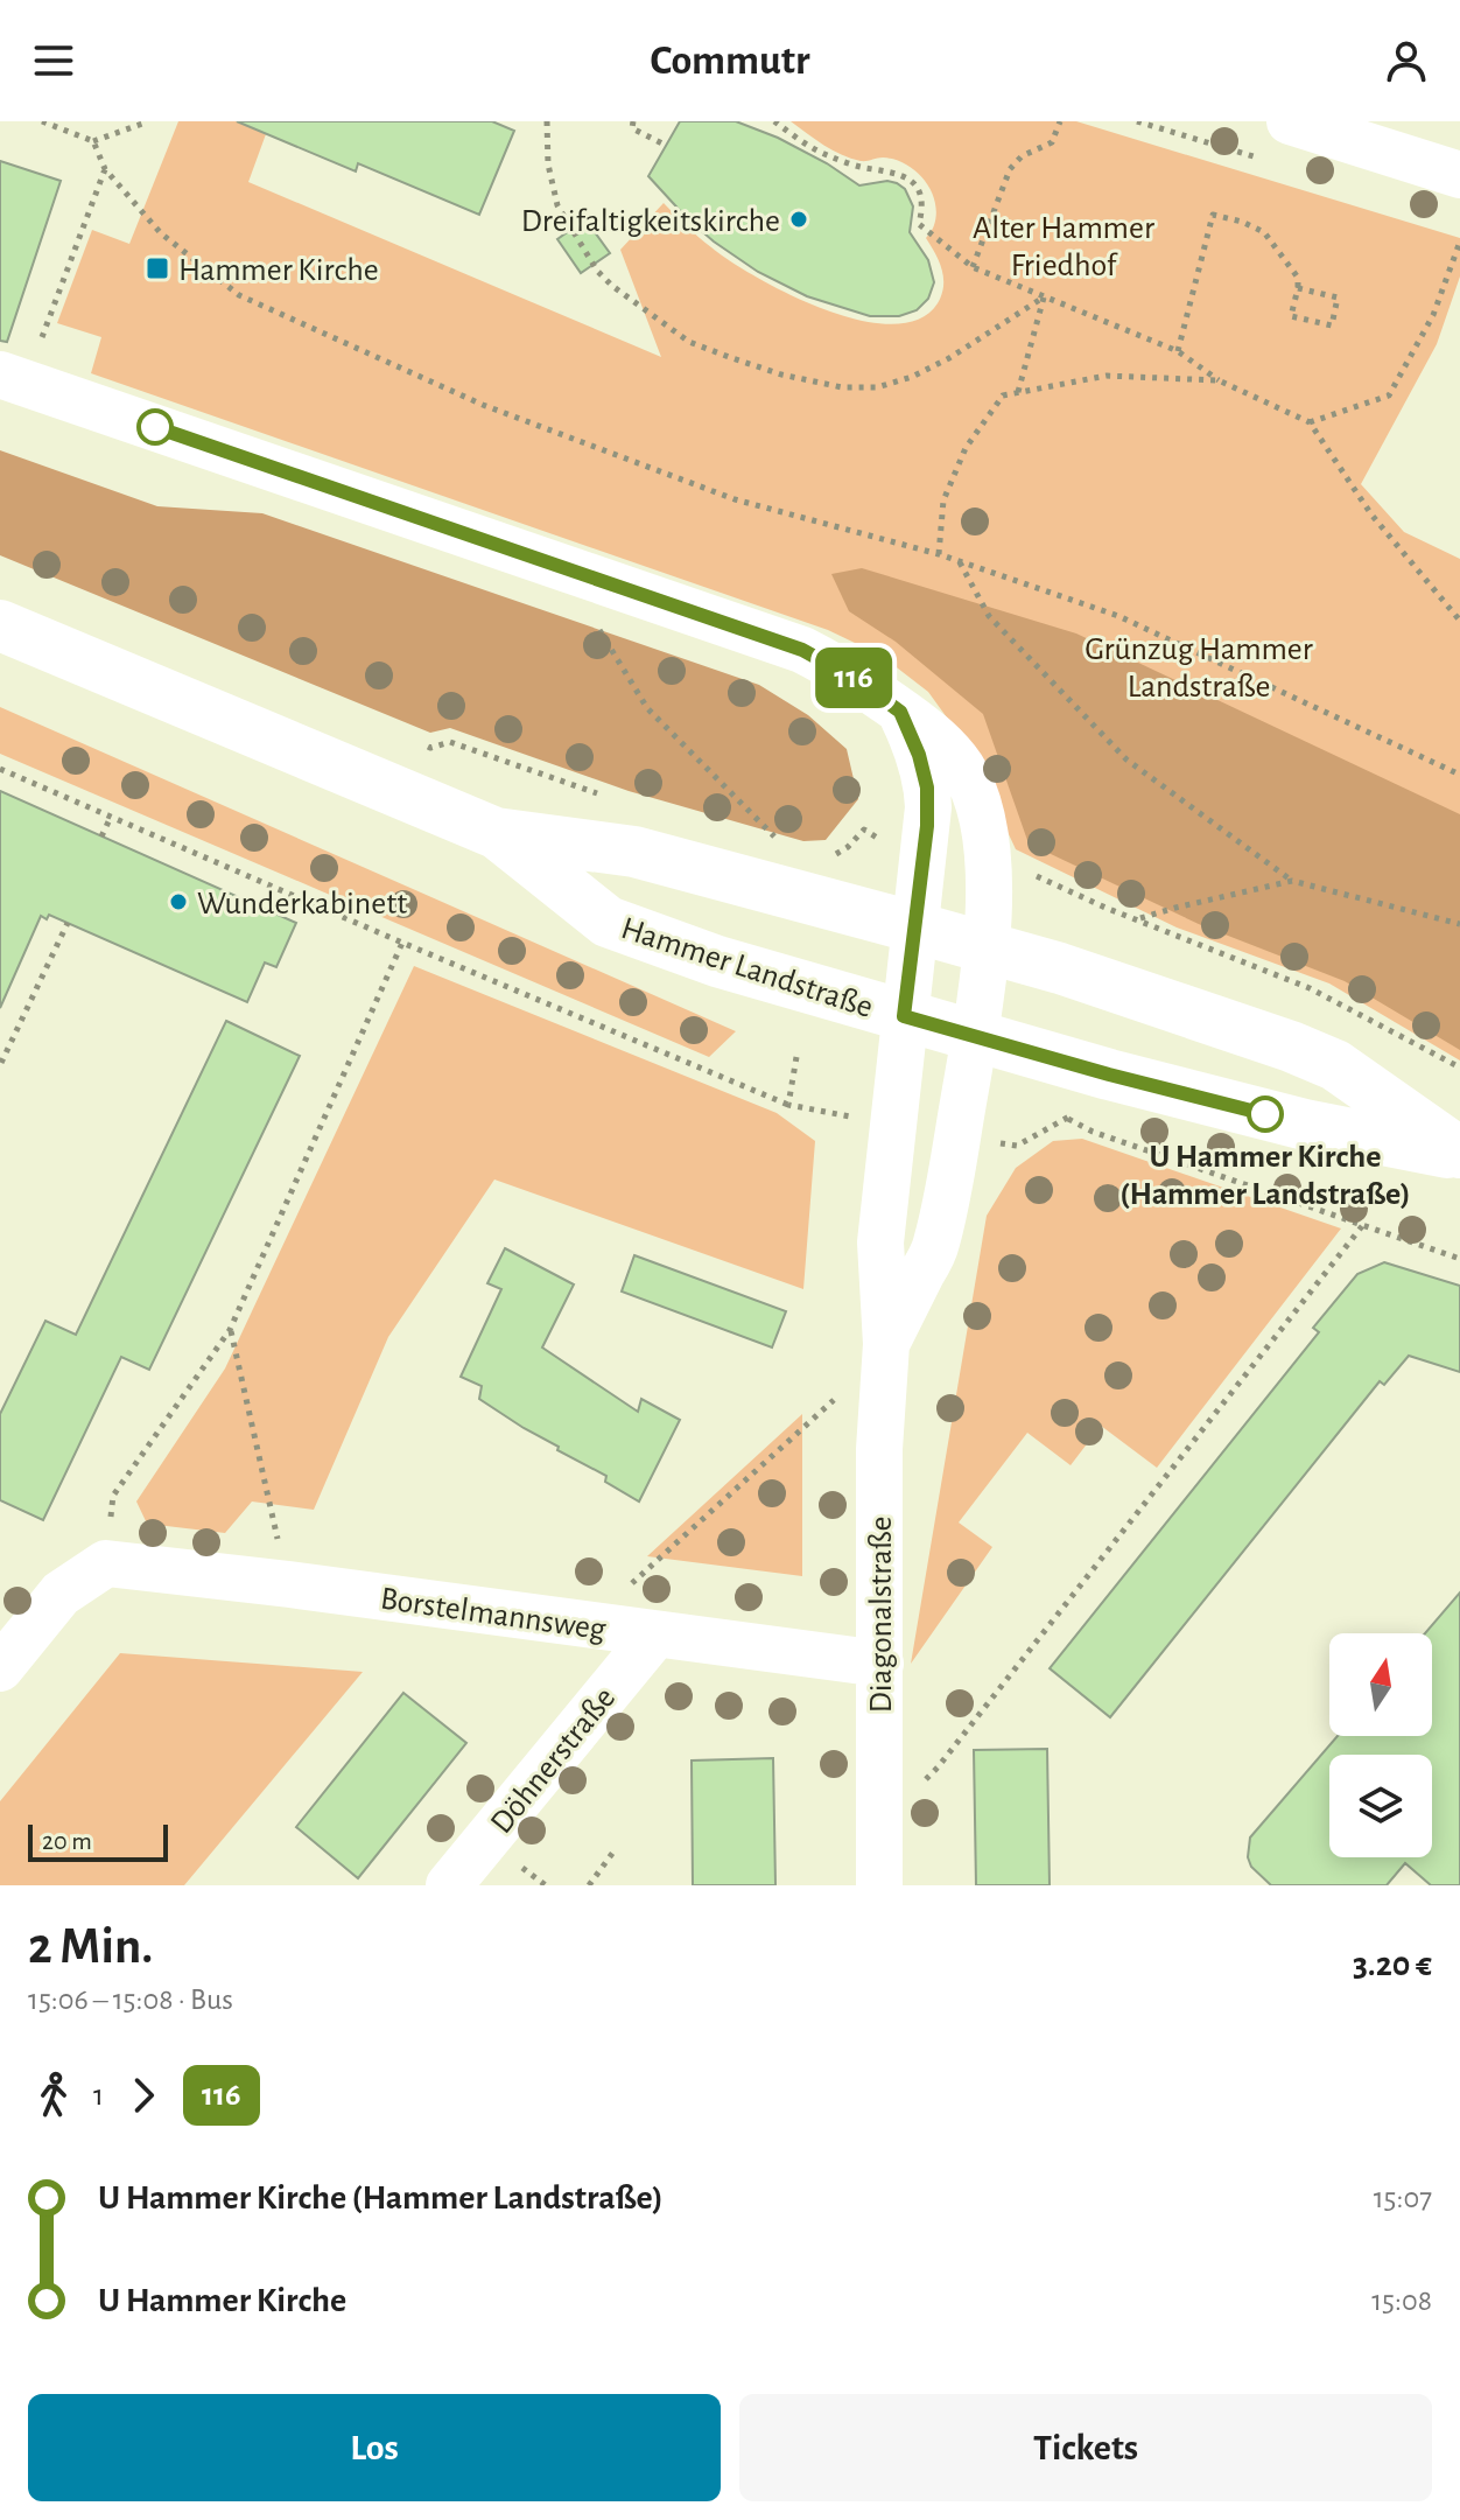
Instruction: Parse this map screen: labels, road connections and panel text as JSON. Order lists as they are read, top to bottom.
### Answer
{
  "streets": {
    "main road": ["Hammer Landstraße"],
    "street": ["Borstelmannsweg", "Diagonalstraße", "Döhnerstraße"]
  },
  "crossings": [
    ["Hammer Landstraße", "Diagonalstraße"],
    ["Borstelmannsweg", "Diagonalstraße"],
    ["Borstelmannsweg", "Döhnerstraße"]
  ],
  "parks": ["Alter Hammer Friedhof", "Grünzug Hammer Landstraße"],
  "places": {
    "other": ["Dreifaltigkeitskirche", "Wunderkabinett", "U Hammer Kirche (Hammer Landstraße)"],
    "transit": ["Hammer Kirche"]
  },
  "lines": ["bus line 116"],
  "scale_bar": "20 m",
  "north": "top",
  "page": {
    "header": "Commutr",
    "on_map": "116",
    "scale": "20 m",
    "heading": ["2 Min.", "15:06 – 15:08 · Bus", "3.20 €"],
    "legs": ["1", "116"],
    "list": [
      {
        "name": "U Hammer Kirche (Hammer Landstraße)",
        "value": "15:07"
      },
      {
        "name": "U Hammer Kirche",
        "value": "15:08"
      }
    ],
    "buttons": ["Los", "Tickets"]
  }
}
